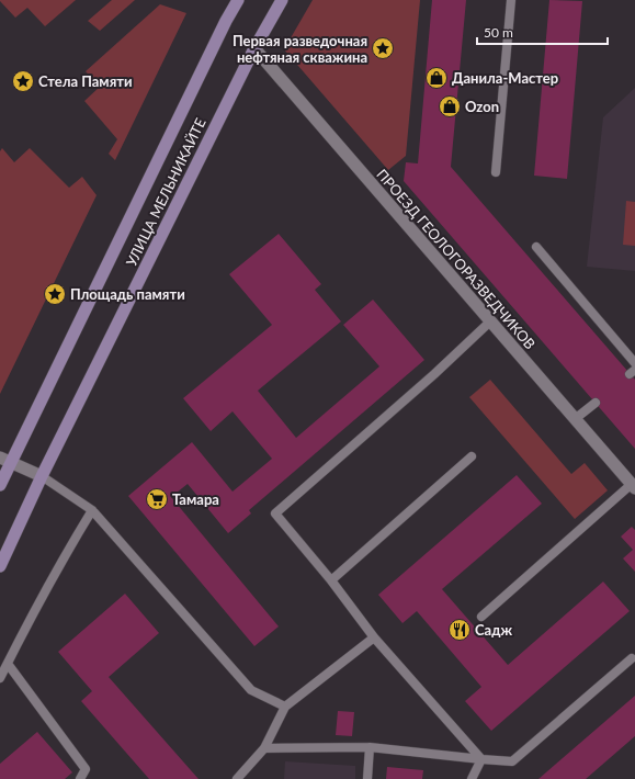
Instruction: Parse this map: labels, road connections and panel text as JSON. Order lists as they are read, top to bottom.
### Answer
{
  "streets": {
    "main road": ["УЛИЦА МЕЛЬНИКАЙТЕ"],
    "street": ["ПРОЕЗД ГЕОЛОГОРАЗВЕДЧИКОВ"]
  },
  "crossings": [
    ["УЛИЦА МЕЛЬНИКАЙТЕ", "ПРОЕЗД ГЕОЛОГОРАЗВЕДЧИКОВ"]
  ],
  "places": {
    "place": ["Первая разведочная нефтяная скважина", "Стела Памяти", "Площадь памяти"],
    "shop": ["Данила-Мастер", "Ozon"],
    "supermarket": ["Тамара"],
    "restaurant": ["Садж"]
  },
  "scale_bar": "50 m"
}
